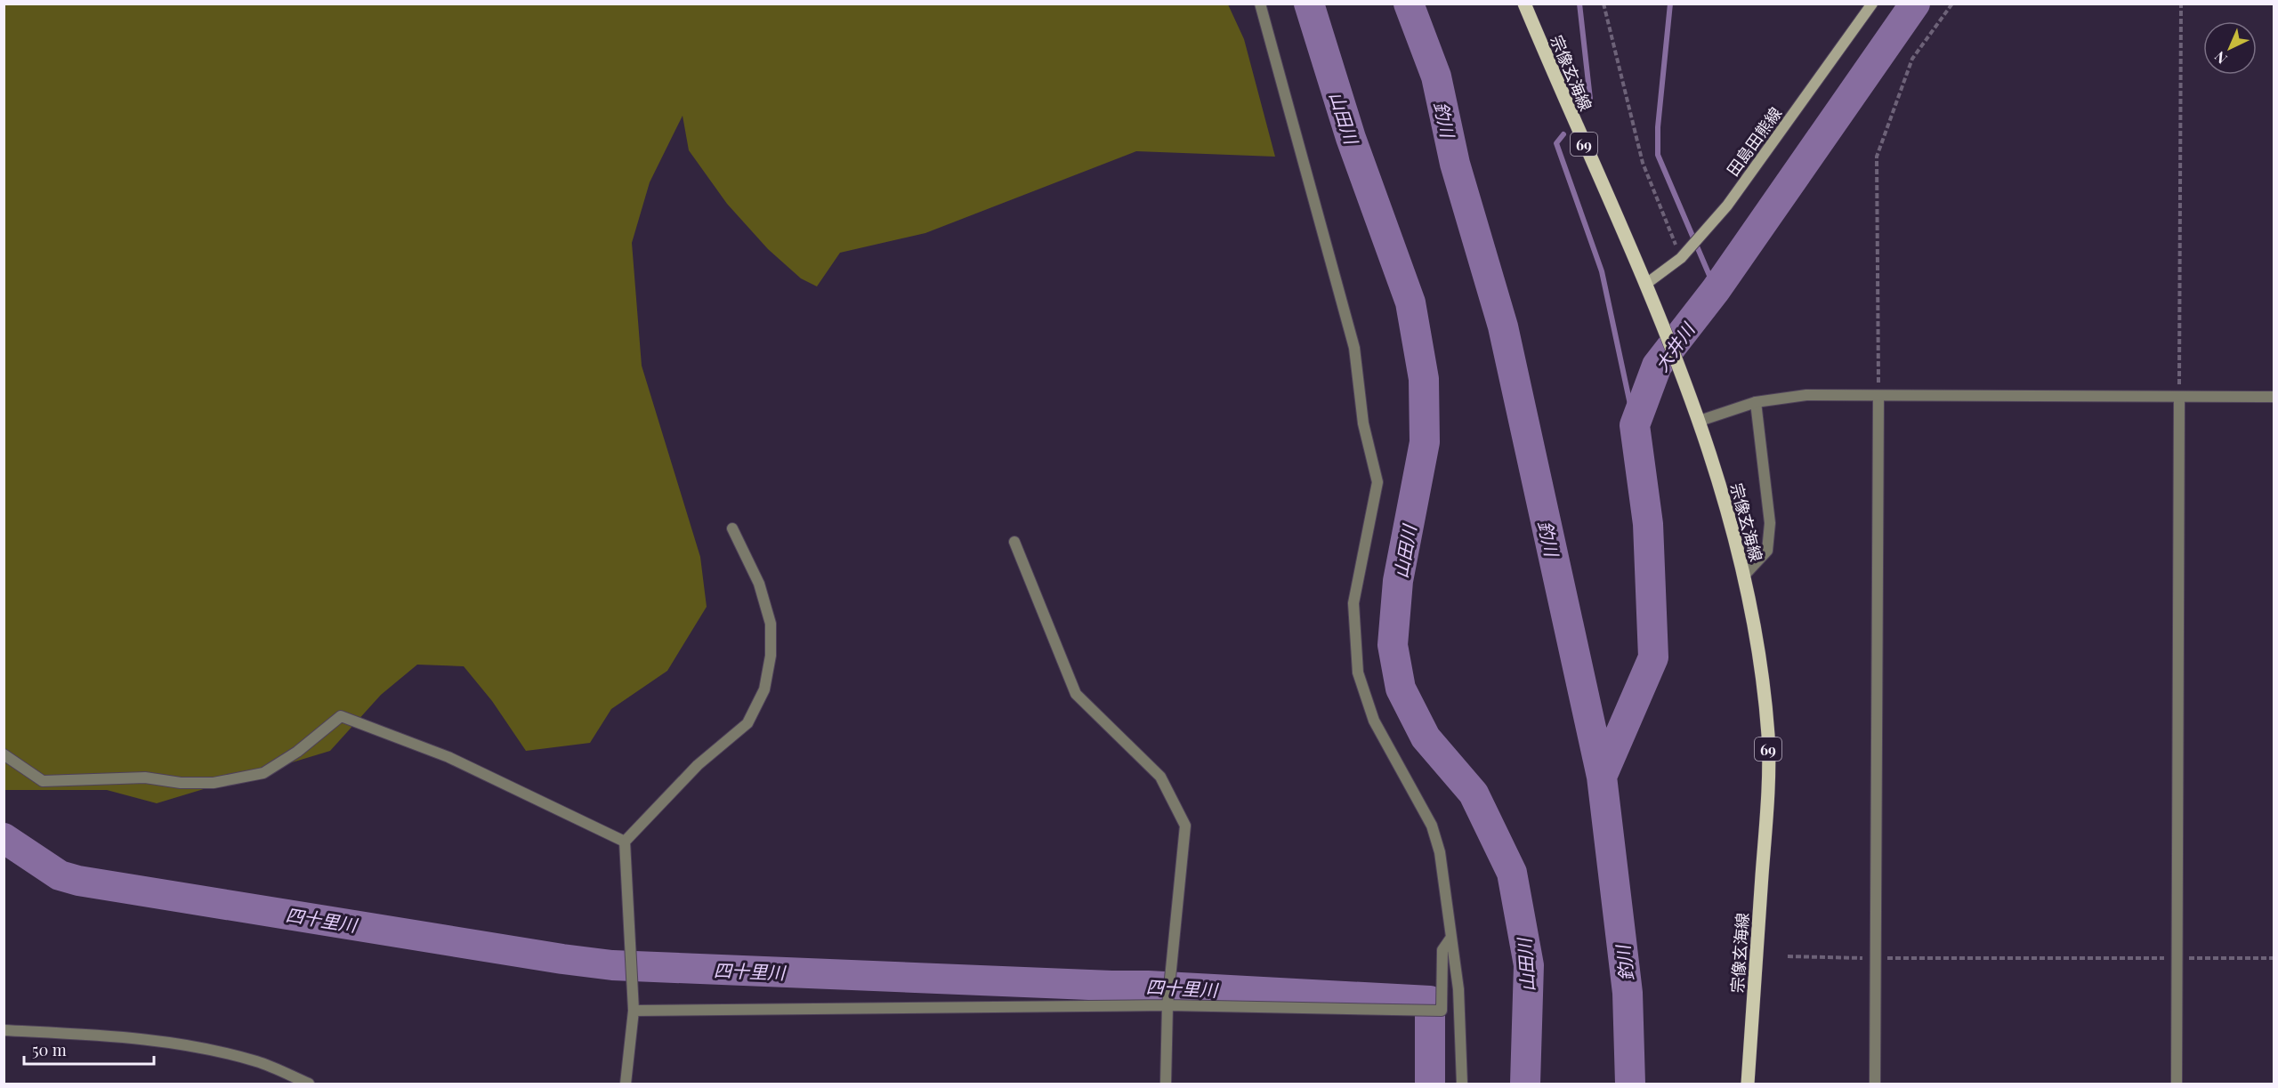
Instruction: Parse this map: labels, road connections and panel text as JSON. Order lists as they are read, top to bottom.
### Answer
{
  "streets": {
    "main road": ["宗像玄海線", "田島田熊線", "69"]
  },
  "crossings": [
    ["宗像玄海線", "田島田熊線"]
  ],
  "water": [
    "山田川",
    "釣川",
    "大井川",
    "四十里川"
  ],
  "scale_bar": "50 m",
  "north": "bottom left"
}
